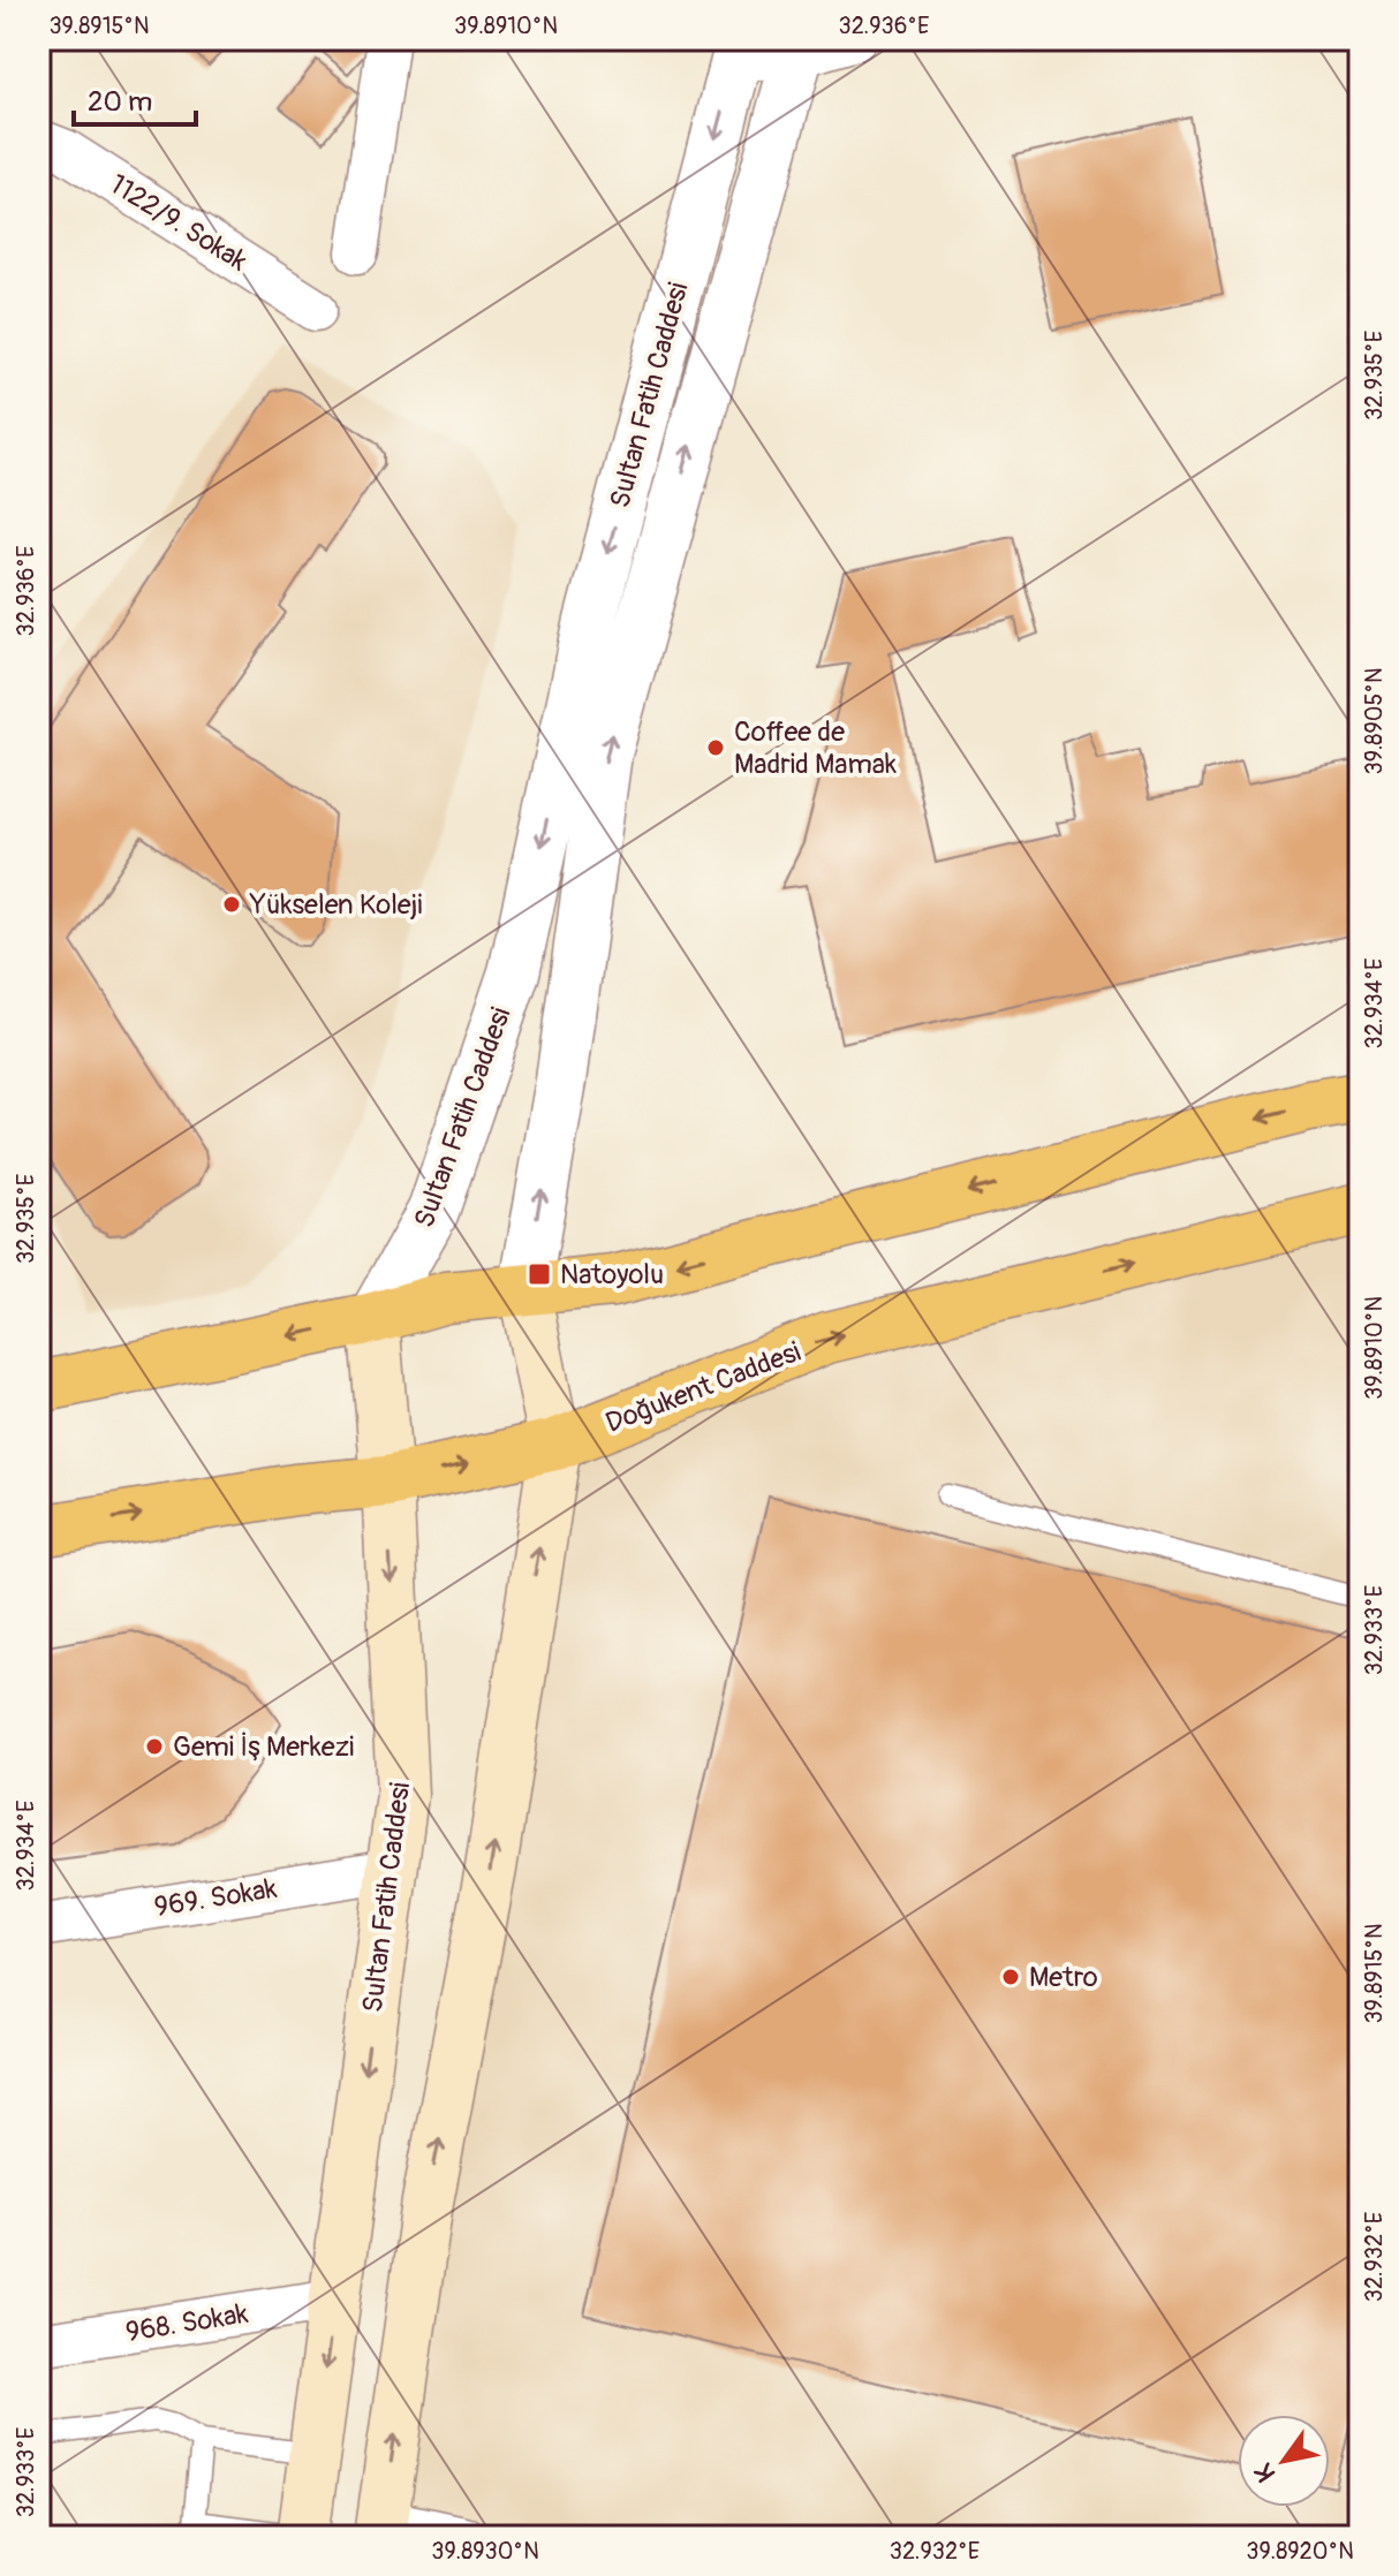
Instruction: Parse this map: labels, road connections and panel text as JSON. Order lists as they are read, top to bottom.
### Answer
{
  "streets": {
    "main road": ["Sultan Fatih Caddesi", "Doğukent Caddesi"],
    "street": ["1122/9. Sokak", "969. Sokak", "968. Sokak"]
  },
  "crossings": [
    ["Sultan Fatih Caddesi", "Doğukent Caddesi"],
    ["Sultan Fatih Caddesi", "969. Sokak"],
    ["Sultan Fatih Caddesi", "968. Sokak"]
  ],
  "places": {
    "other": [
      "Coffee de Madrid Mamak",
      "Yükselen Koleji",
      "Gemi İş Merkezi",
      "Metro"
    ],
    "transit": ["Natoyolu"]
  },
  "scale_bar": "20 m",
  "north": "bottom left",
  "coordinates": [
    "39.8915°N",
    "39.8910°N",
    "32.936°E",
    "32.935°E",
    "39.8905°N",
    "32.934°E",
    "32.933°E",
    "32.932°E",
    "39.8930°N",
    "39.8920°N"
  ]
}
